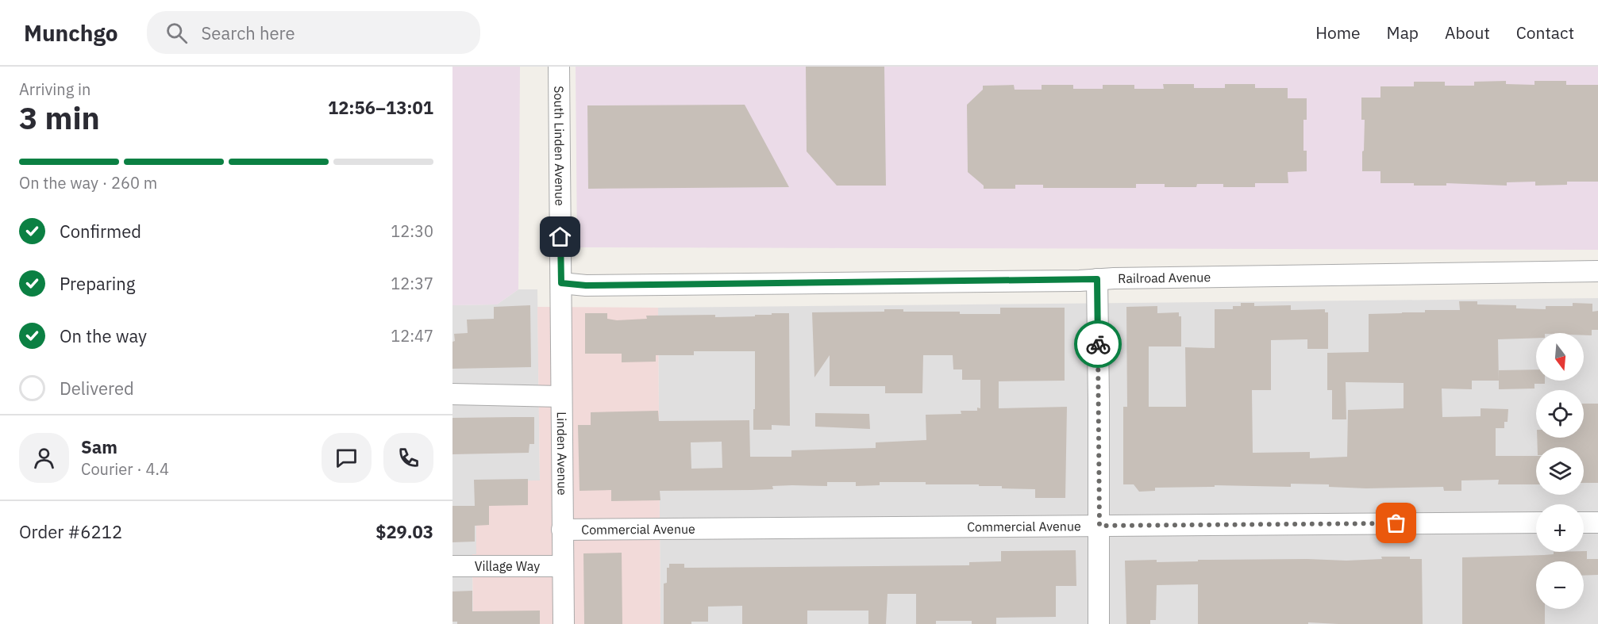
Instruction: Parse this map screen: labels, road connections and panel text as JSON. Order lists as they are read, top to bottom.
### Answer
{
  "streets": {
    "street": [
      "South Linden Avenue",
      "Railroad Avenue",
      "Linden Avenue",
      "Commercial Avenue",
      "Village Way"
    ]
  },
  "crossings": [
    ["South Linden Avenue", "Railroad Avenue"],
    ["South Linden Avenue", "Linden Avenue"],
    ["Railroad Avenue", "Linden Avenue"],
    ["Linden Avenue", "Commercial Avenue"],
    ["Linden Avenue", "Village Way"]
  ],
  "north": "bottom",
  "page": {
    "header": "Munchgo",
    "search": "Search here",
    "nav": [
      "Home",
      "Map",
      "About",
      "Contact"
    ],
    "heading": ["3 min", "Arriving in", "12:56–13:01"],
    "panel": [
      "Sam",
      "Courier · 4.4",
      "Order #6212",
      "$29.03"
    ],
    "bar": "On the way · 260 m",
    "list": [
      ["Confirmed", "12:30"],
      ["Preparing", "12:37"],
      ["On the way", "12:47"],
      "Delivered"
    ],
    "map_buttons": ["+", "−"]
  }
}
